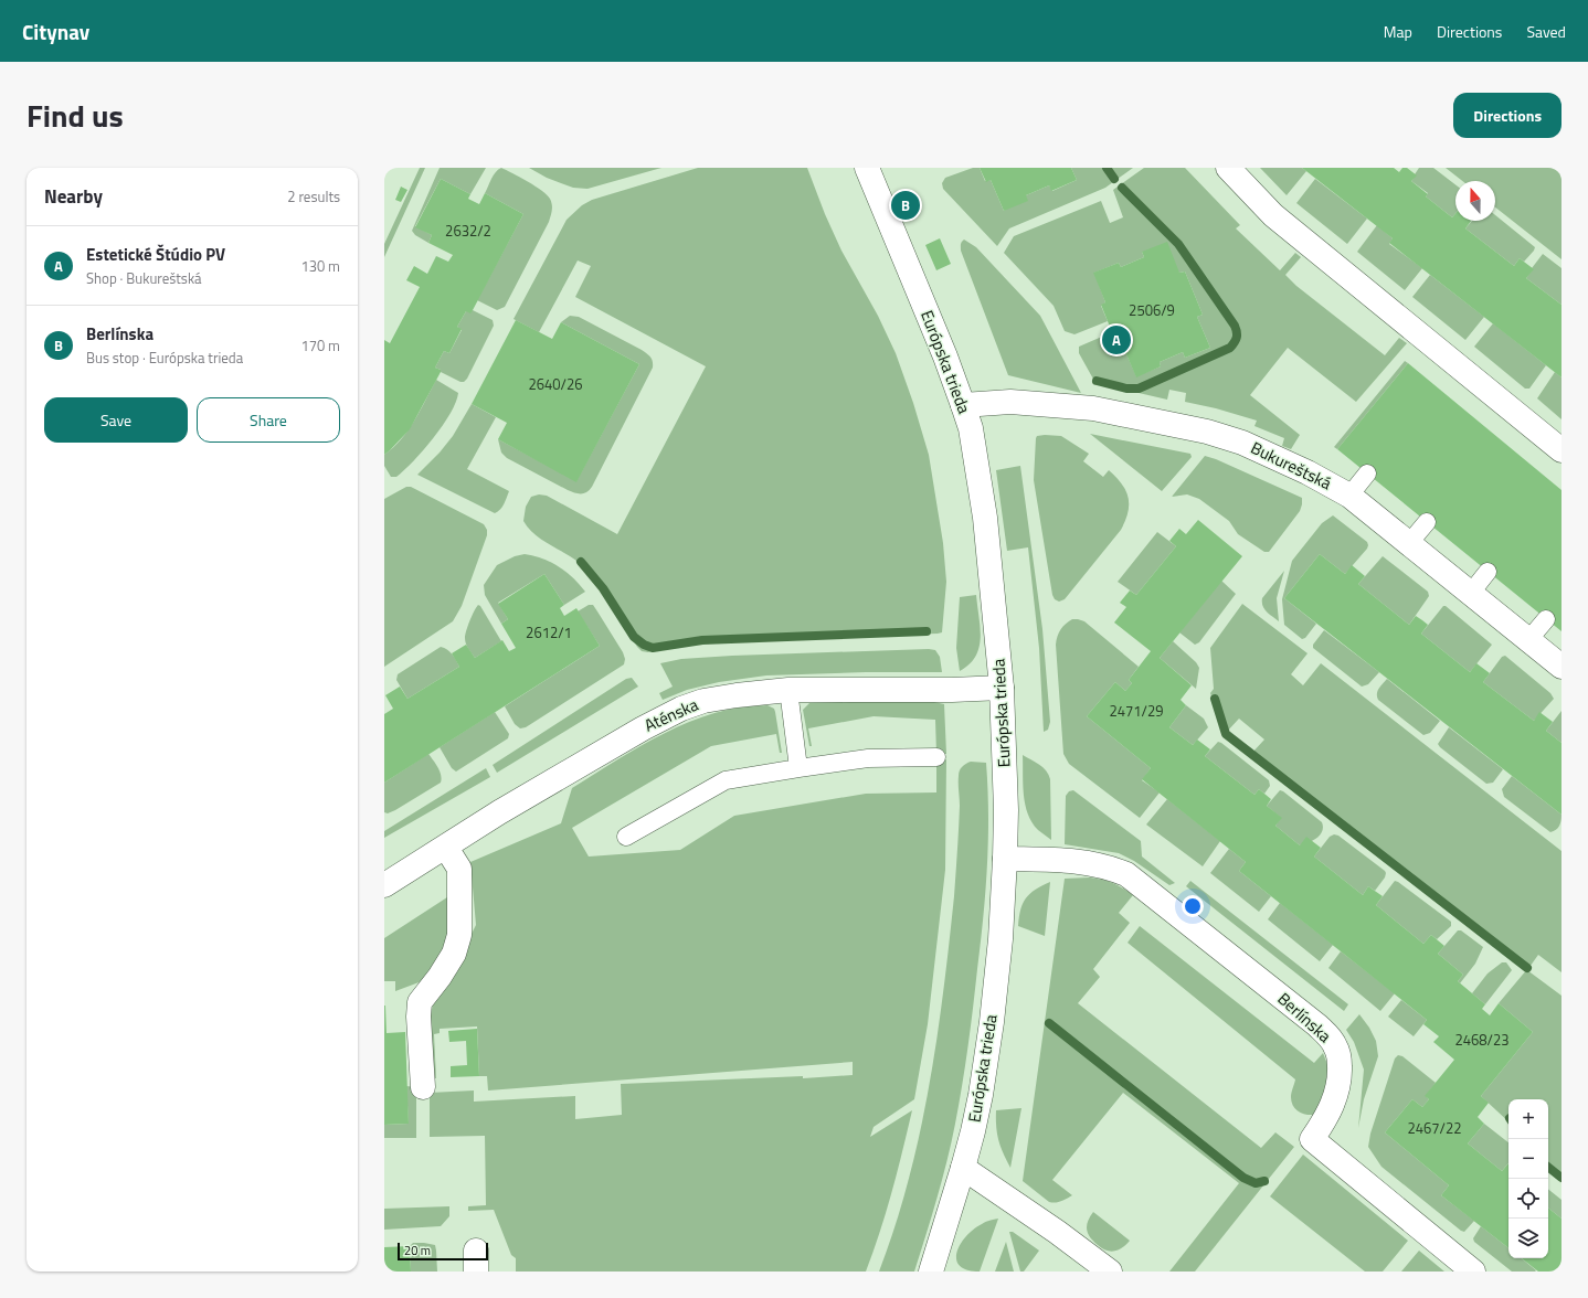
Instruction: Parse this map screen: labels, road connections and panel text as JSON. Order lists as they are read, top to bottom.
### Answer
{
  "streets": {
    "street": [
      "Európska trieda",
      "Bukureštská",
      "Aténska",
      "Berlínska"
    ]
  },
  "crossings": [
    ["Európska trieda", "Bukureštská"],
    ["Európska trieda", "Aténska"],
    ["Európska trieda", "Berlínska"]
  ],
  "house_numbers": [
    "2632/2",
    "2506/9",
    "2640/26",
    "2612/1",
    "2471/29",
    "2468/23",
    "2467/22"
  ],
  "scale_bar": "20 m",
  "north": "top",
  "page": {
    "header": "Citynav",
    "nav": ["Map", "Directions", "Saved"],
    "title": "Find us",
    "buttons": [
      "Directions",
      ["Save", "Share"]
    ],
    "heading": ["Nearby", "2 results"],
    "pins": ["B", "A"],
    "list": [
      {
        "mark": "A",
        "name": "Estetické Štúdio PV",
        "note": "Shop · Bukureštská",
        "value": "130 m"
      },
      {
        "mark": "B",
        "name": "Berlínska",
        "note": "Bus stop · Európska trieda",
        "value": "170 m"
      }
    ],
    "map_buttons": ["+", "−"],
    "scale": "20 m"
  }
}
